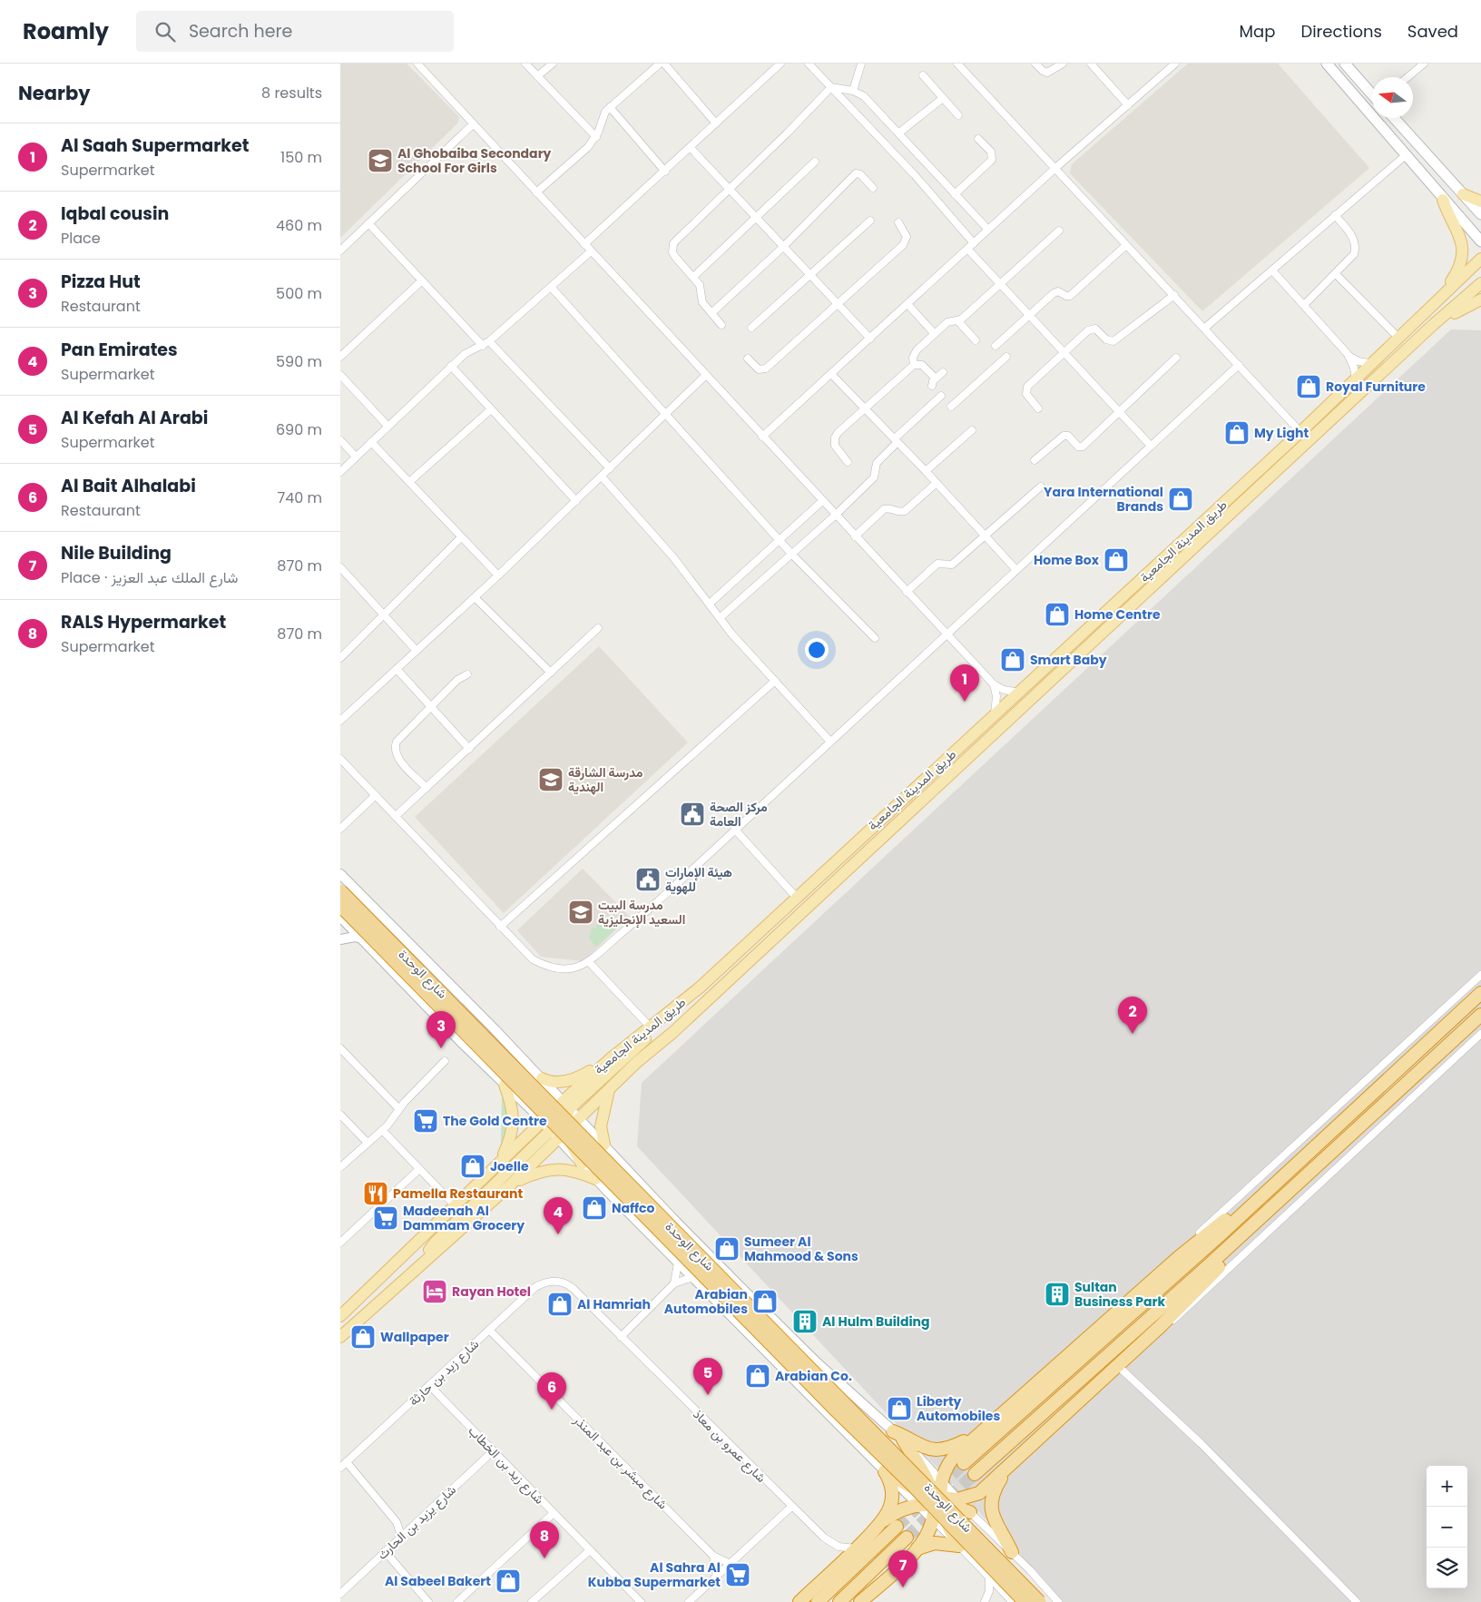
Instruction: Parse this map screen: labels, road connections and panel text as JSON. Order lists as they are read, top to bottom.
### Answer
{
  "streets": {
    "highway": ["شارع الوحدة"],
    "main road": ["طريق المدينة الجامعية"],
    "street": [
      "شارع زيد بن حارثة",
      "شارع عمرو بن معاذ",
      "شارع مبشر بن عبد المنذر",
      "شارع زيد بن الخطاب",
      "شارع يزيد بن الحارث"
    ]
  },
  "crossings": [
    ["شارع زيد بن حارثة", "شارع عمرو بن معاذ"],
    ["شارع زيد بن حارثة", "شارع مبشر بن عبد المنذر"],
    ["شارع زيد بن حارثة", "شارع زيد بن الخطاب"],
    ["شارع زيد بن الخطاب", "شارع يزيد بن الحارث"]
  ],
  "places": {
    "school or university": ["Al Ghobaiba Secondary School For Girls", "مدرسة الشارقة الهندية", "مدرسة البيت السعيد الإنجليزية"],
    "shop": [
      "Royal Furniture",
      "My Light",
      "Yara International Brands",
      "Home Box",
      "Home Centre",
      "Smart Baby",
      "Joelle",
      "Naffco",
      "Sumeer Al Mahmood & Sons",
      "Arabian Automobiles",
      "Al Hamriah",
      "Wallpaper",
      "Arabian Co.",
      "Liberty Automobiles",
      "Al Sabeel Bakert"
    ],
    "public building": ["مركز الصحة العامة", "هيئة الإمارات للهوية"],
    "supermarket": ["The Gold Centre", "Madeenah Al Dammam Grocery", "Al Sahra Al Kubba Supermarket"],
    "restaurant": ["Pamella Restaurant"],
    "hotel": ["Rayan Hotel"],
    "building": ["Sultan Business Park", "Al Hulm Building"]
  },
  "north": "left",
  "page": {
    "header": "Roamly",
    "search": "Search here",
    "nav": ["Map", "Directions", "Saved"],
    "heading": ["Nearby", "8 results"],
    "list": [
      {
        "mark": "1",
        "name": "Al Saah Supermarket",
        "note": "Supermarket",
        "value": "150 m"
      },
      {
        "mark": "2",
        "name": "Iqbal cousin",
        "note": "Place",
        "value": "460 m"
      },
      {
        "mark": "3",
        "name": "Pizza Hut",
        "note": "Restaurant",
        "value": "500 m"
      },
      {
        "mark": "4",
        "name": "Pan Emirates",
        "note": "Supermarket",
        "value": "590 m"
      },
      {
        "mark": "5",
        "name": "Al Kefah Al Arabi",
        "note": "Supermarket",
        "value": "690 m"
      },
      {
        "mark": "6",
        "name": "Al Bait Alhalabi",
        "note": "Restaurant",
        "value": "740 m"
      },
      {
        "mark": "7",
        "name": "Nile Building",
        "note": "Place · شارع الملك عبد العزيز",
        "value": "870 m"
      },
      {
        "mark": "8",
        "name": "RALS Hypermarket",
        "note": "Supermarket",
        "value": "870 m"
      }
    ],
    "pins": [
      "1",
      "2",
      "3",
      "4",
      "5",
      "6",
      "8",
      "7"
    ],
    "map_buttons": ["+", "−"]
  }
}
